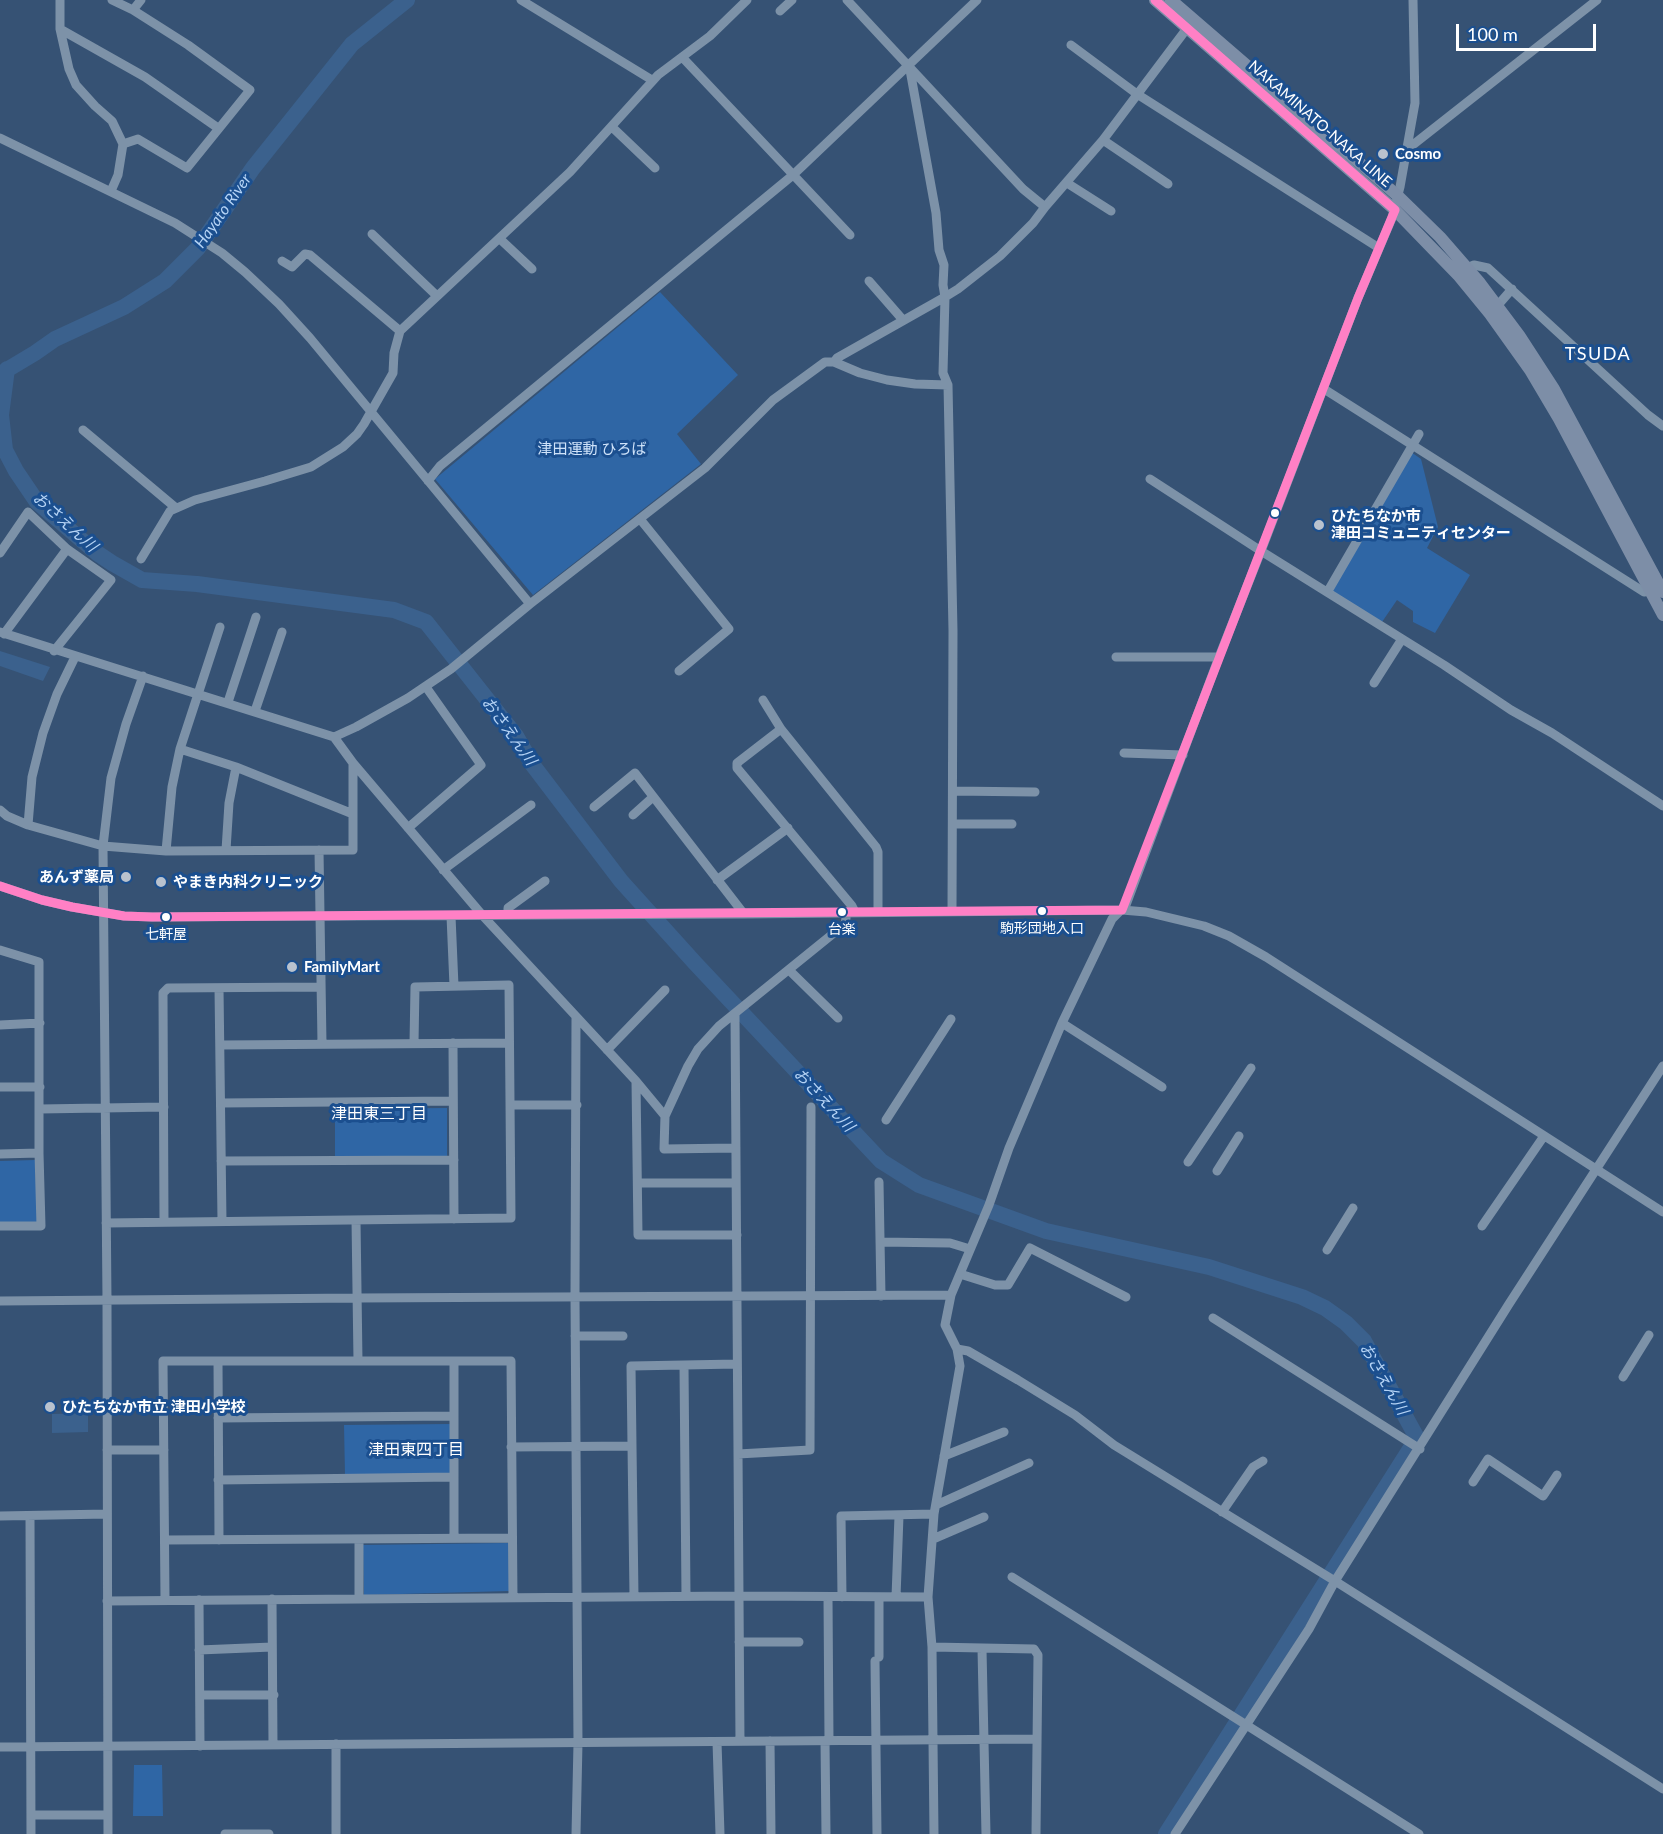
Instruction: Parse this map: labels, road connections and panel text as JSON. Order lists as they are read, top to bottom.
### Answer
{
  "streets": {
    "main road": ["NAKAMINATO-NAKA LINE"]
  },
  "districts": ["TSUDA", "津田東三丁目", "津田東四丁目"],
  "water": ["Hayato River", "おさえん川"],
  "parks": ["津田運動 ひろば"],
  "places": [
    "Cosmo",
    "ひたちなか市 津田コミュニティセンター",
    "あんず薬局",
    "やまき内科クリニック",
    "駒形団地入口",
    "台楽",
    "七軒屋",
    "FamilyMart",
    "ひたちなか市立 津田小学校"
  ],
  "scale_bar": "100 m"
}
